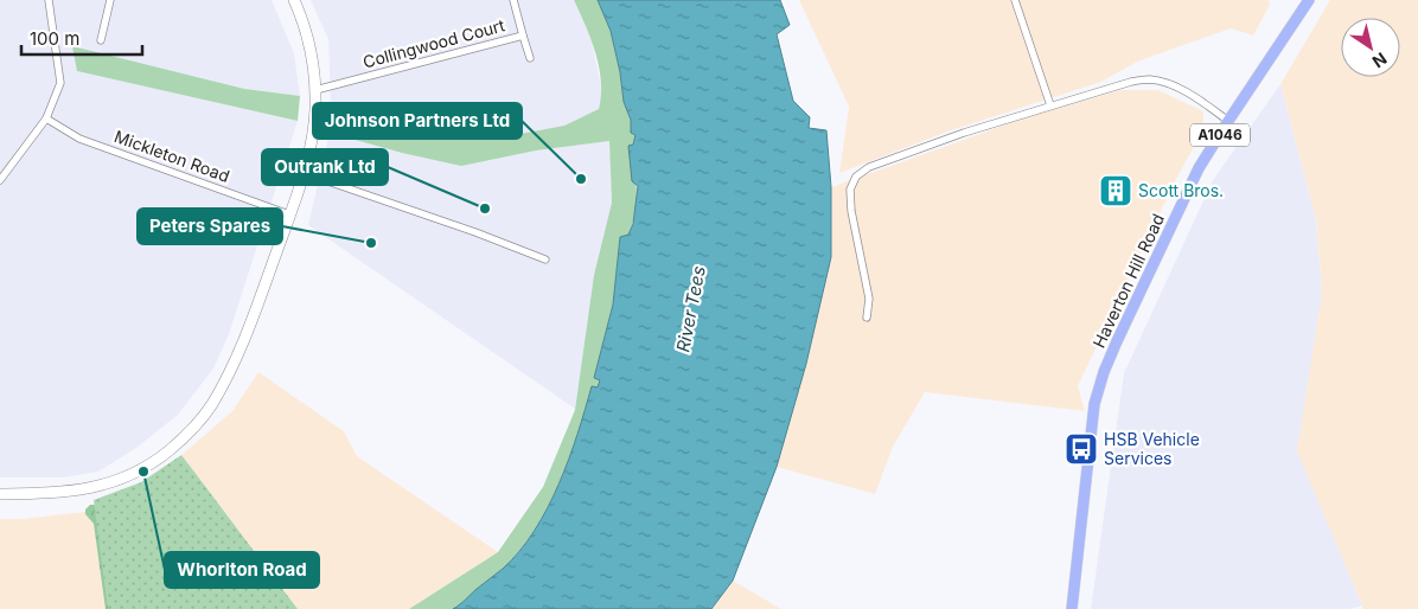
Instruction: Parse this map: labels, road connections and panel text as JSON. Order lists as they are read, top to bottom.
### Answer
{
  "streets": {
    "main road": ["A1046", "Haverton Hill Road"],
    "street": ["Collingwood Court", "Mickleton Road"]
  },
  "water": ["River Tees"],
  "places": {
    "other": [
      "Johnson Partners Ltd",
      "Outrank Ltd",
      "Peters Spares",
      "Whorlton Road"
    ],
    "building": ["Scott Bros."],
    "bus stop": ["HSB Vehicle Services"]
  },
  "scale_bar": "100 m",
  "north": "bottom right"
}
